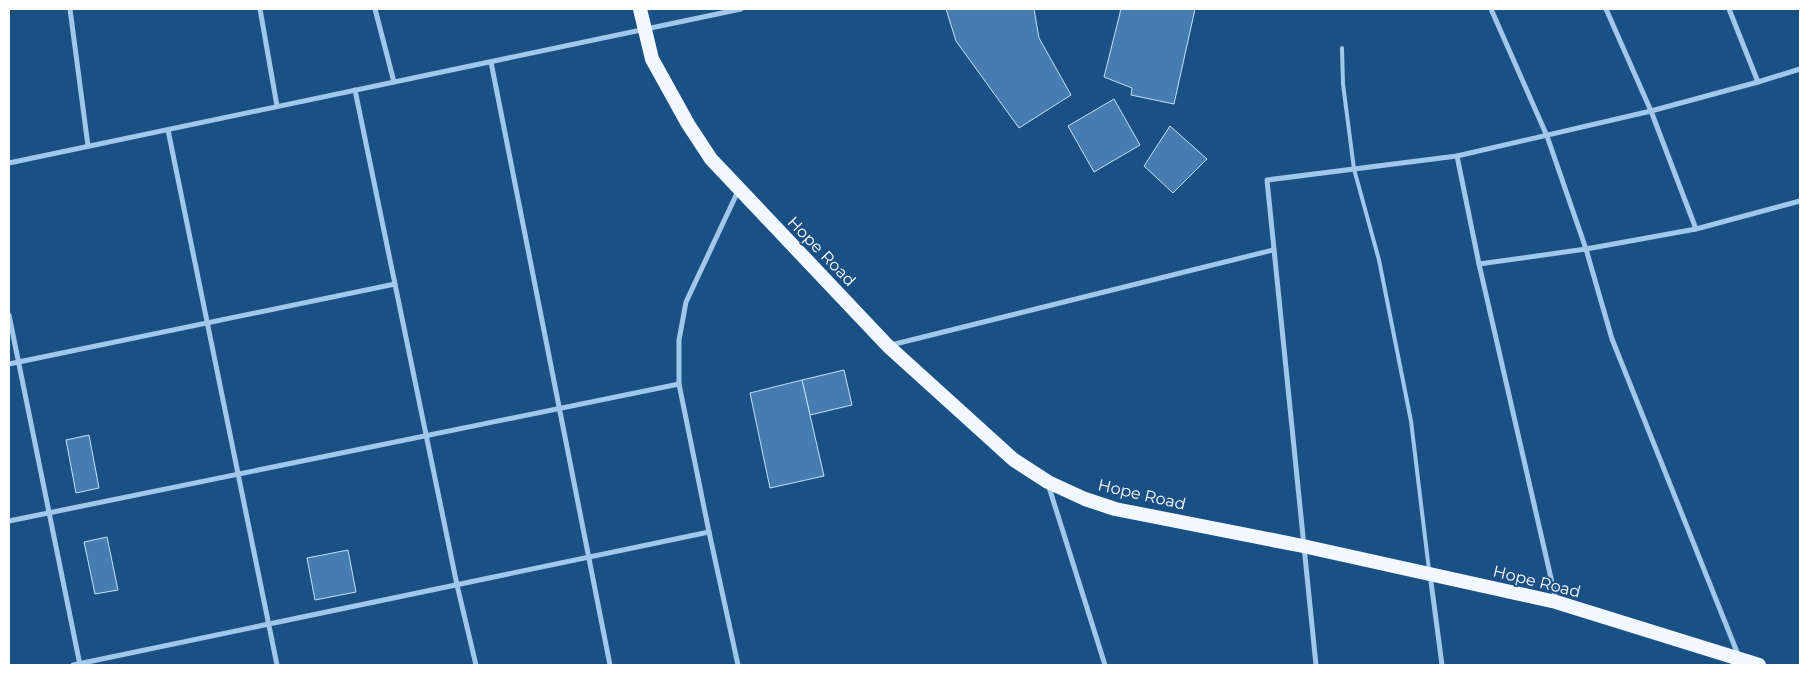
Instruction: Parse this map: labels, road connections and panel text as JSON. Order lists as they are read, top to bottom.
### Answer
{
  "streets": {
    "highway": ["Hope Road"]
  }
}
